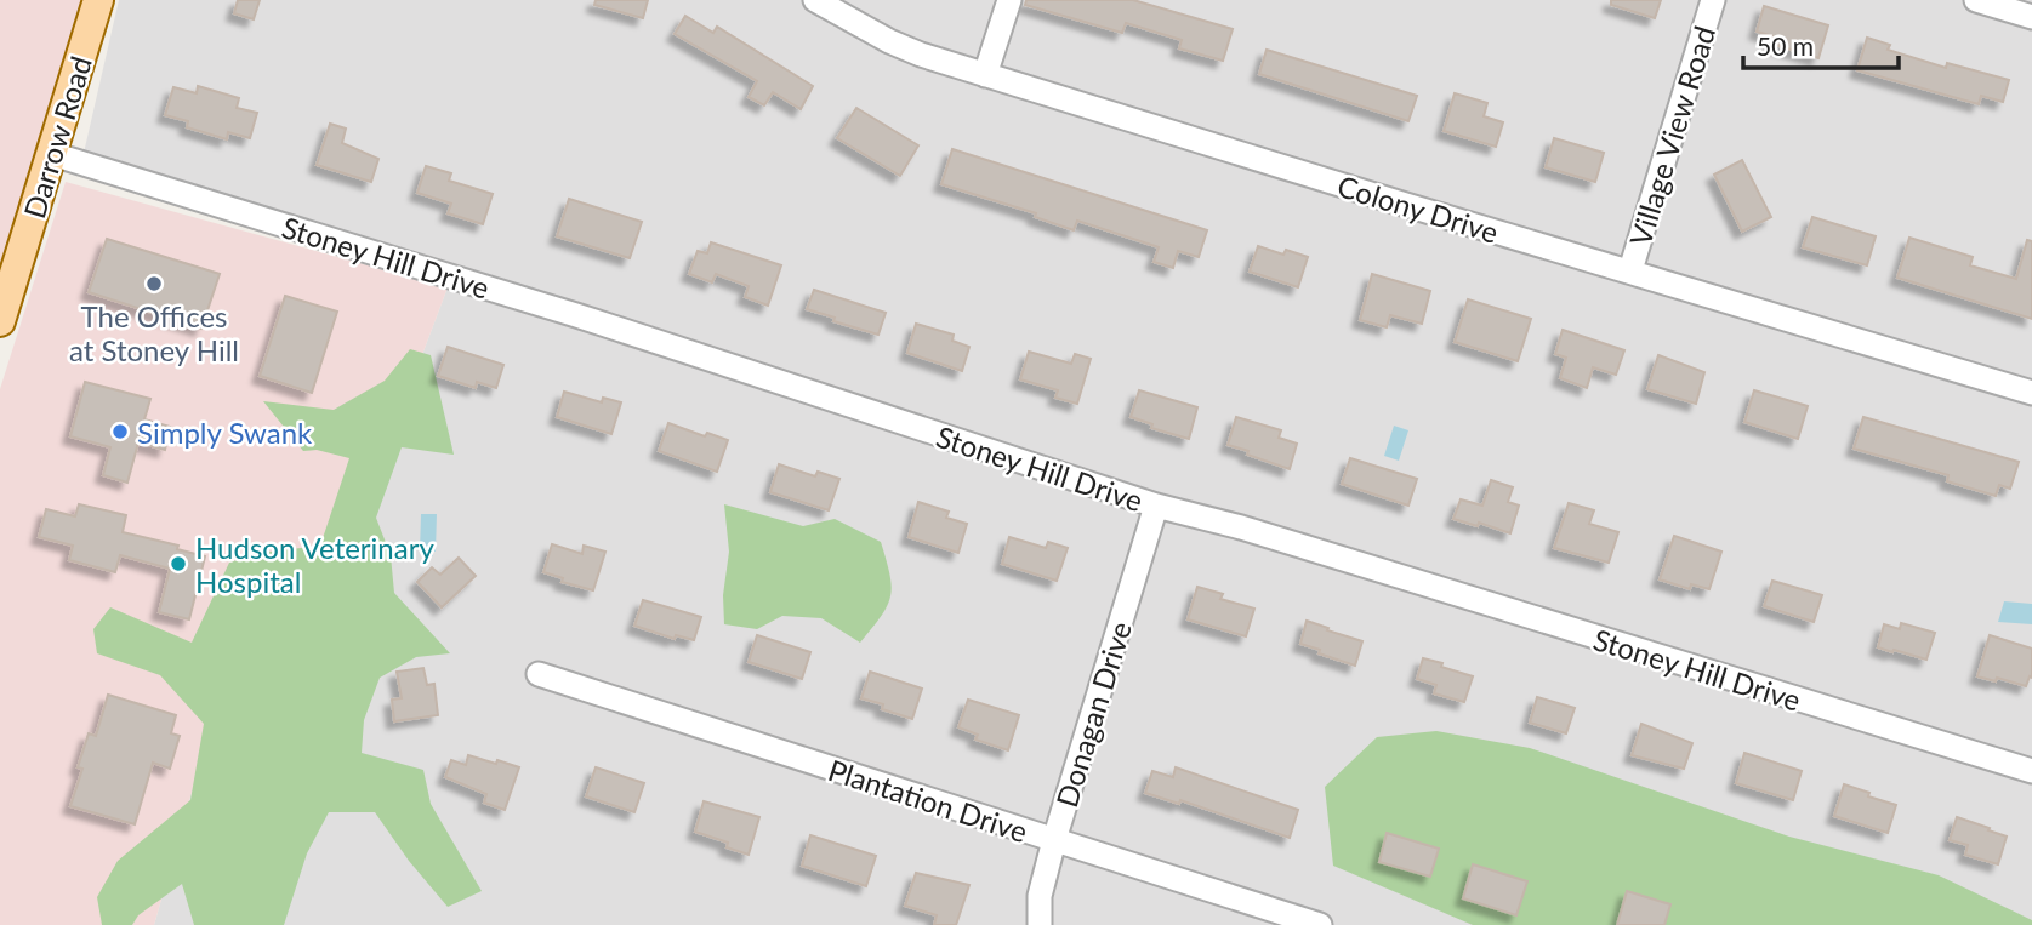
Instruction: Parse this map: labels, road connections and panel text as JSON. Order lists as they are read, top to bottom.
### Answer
{
  "streets": {
    "main road": ["Darrow Road"],
    "street": [
      "Village View Road",
      "Colony Drive",
      "Stoney Hill Drive",
      "Donagan Drive",
      "Plantation Drive"
    ]
  },
  "crossings": [
    ["Village View Road", "Colony Drive"],
    ["Darrow Road", "Stoney Hill Drive"],
    ["Stoney Hill Drive", "Donagan Drive"],
    ["Donagan Drive", "Plantation Drive"]
  ],
  "places": ["The Offices at Stoney Hill", "Simply Swank", "Hudson Veterinary Hospital"],
  "scale_bar": "50 m"
}
